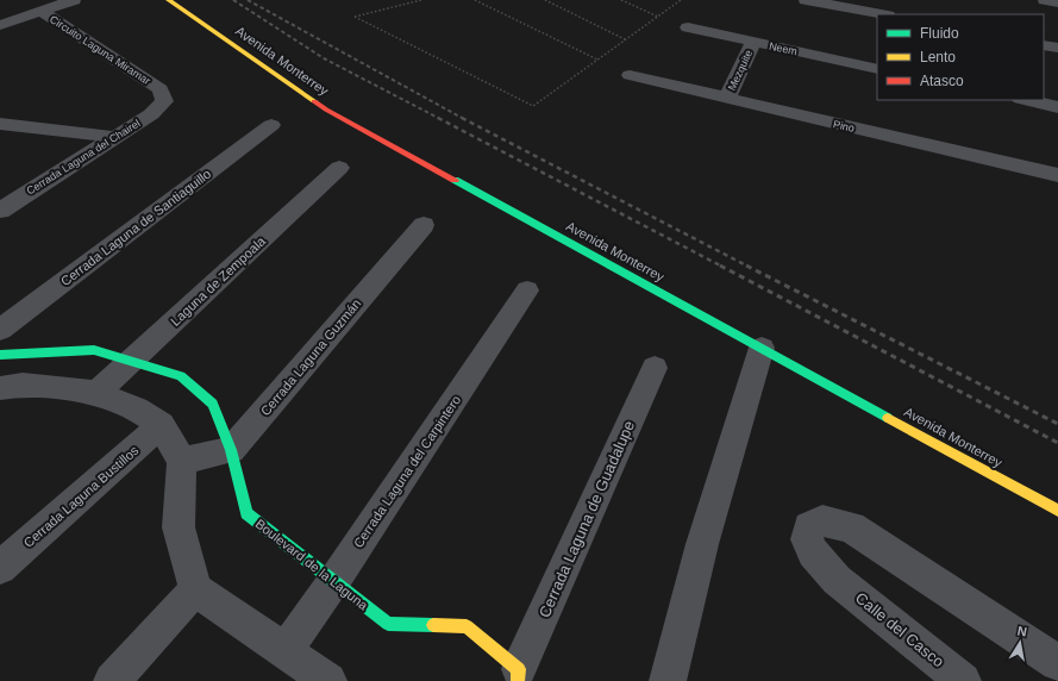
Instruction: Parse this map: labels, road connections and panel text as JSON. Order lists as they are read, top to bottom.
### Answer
{
  "streets": {
    "street": [
      "Neem",
      "Circuito Laguna Miramar",
      "Avenida Monterrey",
      "Mezquite",
      "Pino",
      "Cerrada Laguna del Chairel",
      "Cerrada Laguna de Santiaguillo",
      "Laguna de Zempoala",
      "Cerrada Laguna Guzmán",
      "Cerrada Laguna del Carpintero",
      "Cerrada Laguna Bustillos",
      "Cerrada Laguna de Guadalupe",
      "Boulevard de la Laguna",
      "Calle del Casco"
    ]
  },
  "crossings": [
    ["Neem", "Mezquite"],
    ["Circuito Laguna Miramar", "Cerrada Laguna del Chairel"],
    ["Mezquite", "Pino"],
    ["Laguna de Zempoala", "Boulevard de la Laguna"],
    ["Cerrada Laguna Guzmán", "Boulevard de la Laguna"],
    ["Cerrada Laguna del Carpintero", "Boulevard de la Laguna"],
    ["Cerrada Laguna de Guadalupe", "Boulevard de la Laguna"]
  ],
  "legend": ["Fluido", "Lento", "Atasco"],
  "north": "top"
}
